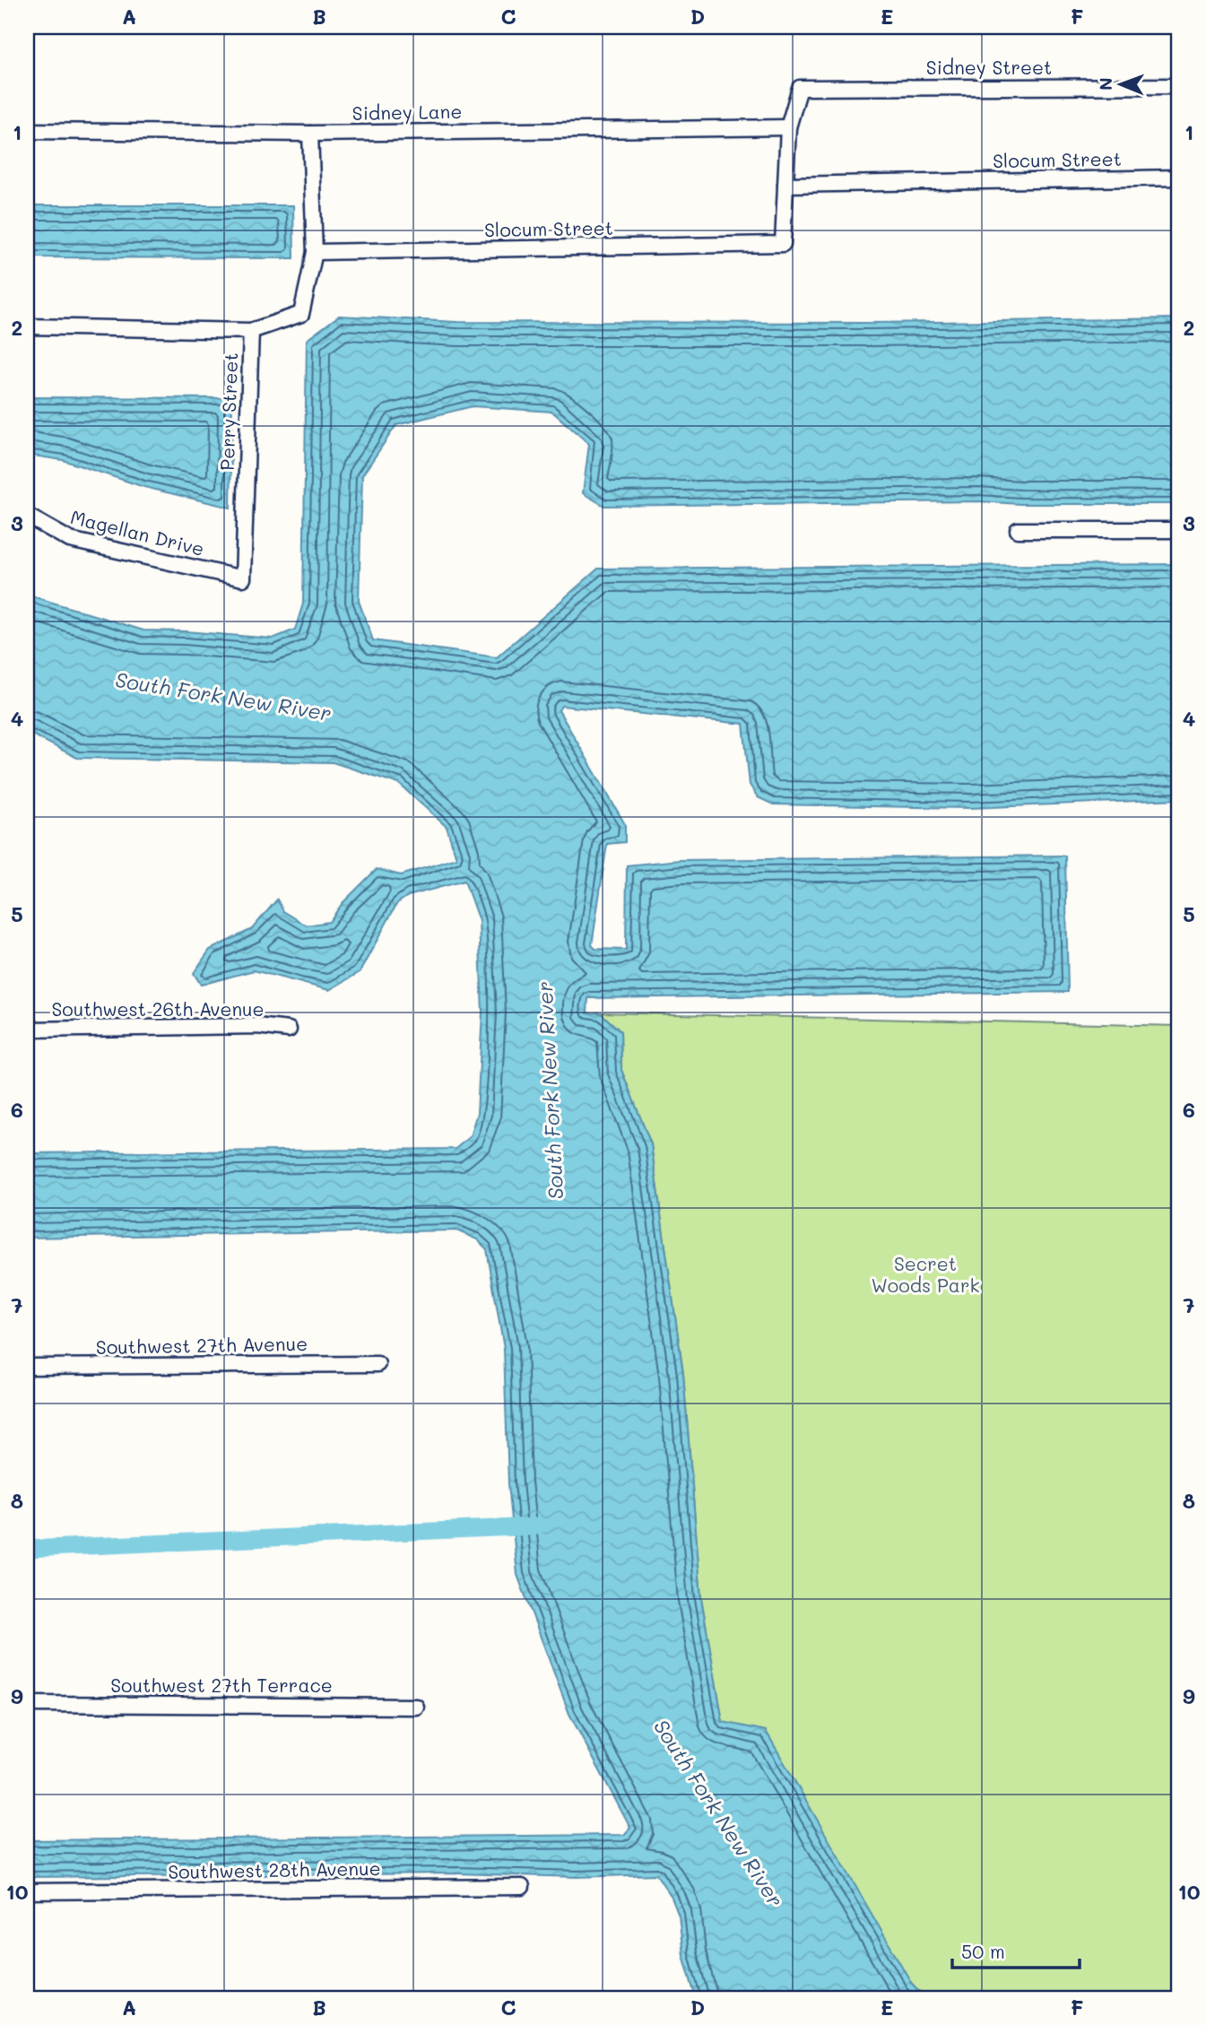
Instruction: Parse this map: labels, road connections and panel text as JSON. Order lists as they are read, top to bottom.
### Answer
{
  "streets": {
    "street": [
      "Sidney Street",
      "Sidney Lane",
      "Slocum Street",
      "Perry Street",
      "Magellan Drive",
      "Southwest 26th Avenue",
      "Southwest 27th Avenue",
      "Southwest 27th Terrace",
      "Southwest 28th Avenue"
    ]
  },
  "crossings": [
    ["Sidney Street", "Sidney Lane"],
    ["Sidney Lane", "Perry Street"],
    ["Slocum Street", "Perry Street"],
    ["Perry Street", "Magellan Drive"]
  ],
  "water": ["South Fork New River"],
  "parks": ["Secret Woods Park"],
  "scale_bar": "50 m",
  "north": "left",
  "grid": {
    "columns": [
      "A",
      "B",
      "C",
      "D",
      "E",
      "F"
    ],
    "rows": [
      "1",
      "2",
      "3",
      "4",
      "5",
      "6",
      "7",
      "8",
      "9",
      "10"
    ]
  }
}
